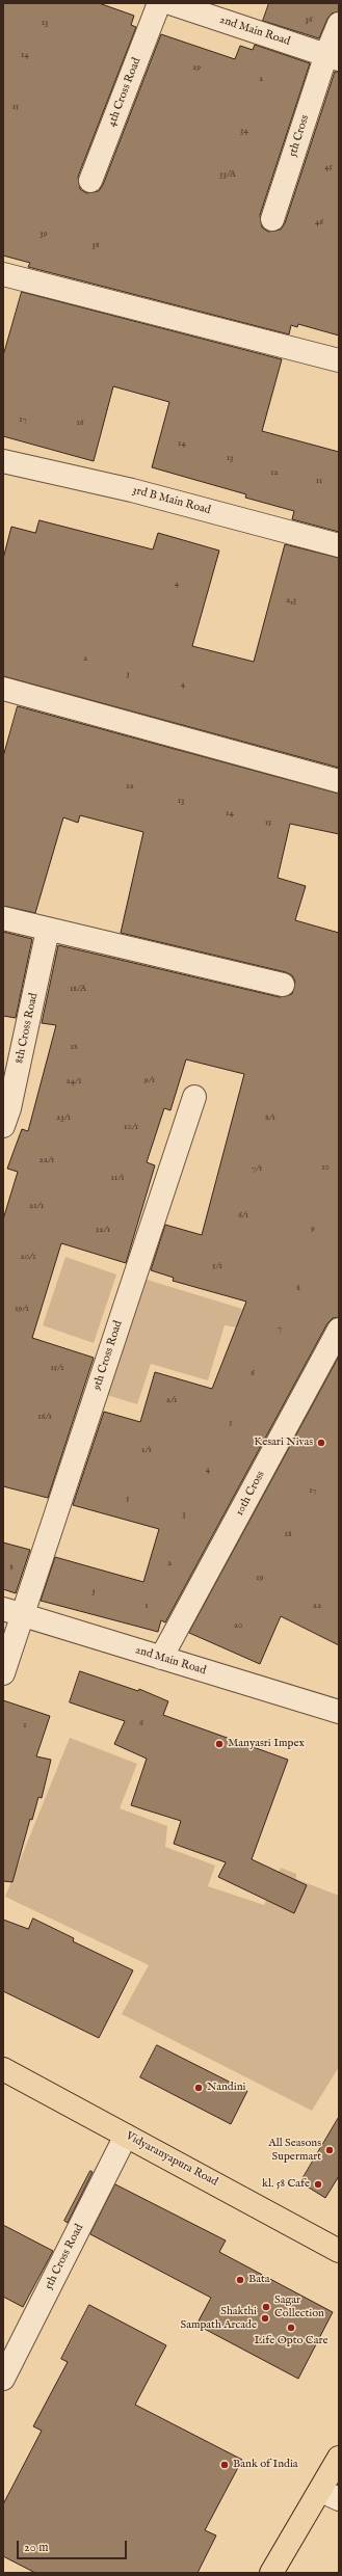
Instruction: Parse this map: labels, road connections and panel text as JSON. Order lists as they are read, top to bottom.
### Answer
{
  "streets": {
    "main road": ["Vidyaranyapura Road"],
    "street": [
      "2nd Main Road",
      "4th Cross Road",
      "5th Cross",
      "3rd B Main Road",
      "8th Cross Road",
      "9th Cross Road",
      "10th Cross",
      "5th Cross Road"
    ]
  },
  "crossings": [
    ["2nd Main Road", "5th Cross"],
    ["2nd Main Road", "9th Cross Road"],
    ["2nd Main Road", "10th Cross"],
    ["Vidyaranyapura Road", "5th Cross Road"]
  ],
  "places": [
    "Kesari Nivas",
    "Manyasri Impex",
    "Nandini",
    "All Seasons Supermart",
    "kl. 58 Cafe",
    "Bata",
    "Sagar Collection",
    "Shakthi Sampath Arcade",
    "Life Opto Care",
    "Bank of India"
  ],
  "house_numbers": [
    "36",
    "13",
    "14",
    "29",
    "2",
    "15",
    "34",
    "45",
    "33/A",
    "46",
    "39",
    "38",
    "17",
    "16",
    "14",
    "13",
    "12",
    "11",
    "4",
    "2,3",
    "2",
    "3",
    "4",
    "12",
    "13",
    "14",
    "15",
    "18/A",
    "18",
    "9/1",
    "24/1",
    "23/1",
    "8/1",
    "10/1",
    "22/1",
    "10",
    "7/1",
    "11/1",
    "21/1",
    "6/1",
    "9",
    "12/1",
    "20/1",
    "5/1",
    "8",
    "19/1",
    "7",
    "15/1",
    "6",
    "2/1",
    "16/1",
    "5",
    "1/1",
    "4",
    "17",
    "5",
    "3",
    "18",
    "2",
    "8",
    "19",
    "3",
    "1",
    "22",
    "20",
    "6",
    "1"
  ],
  "scale_bar": "20 m"
}
